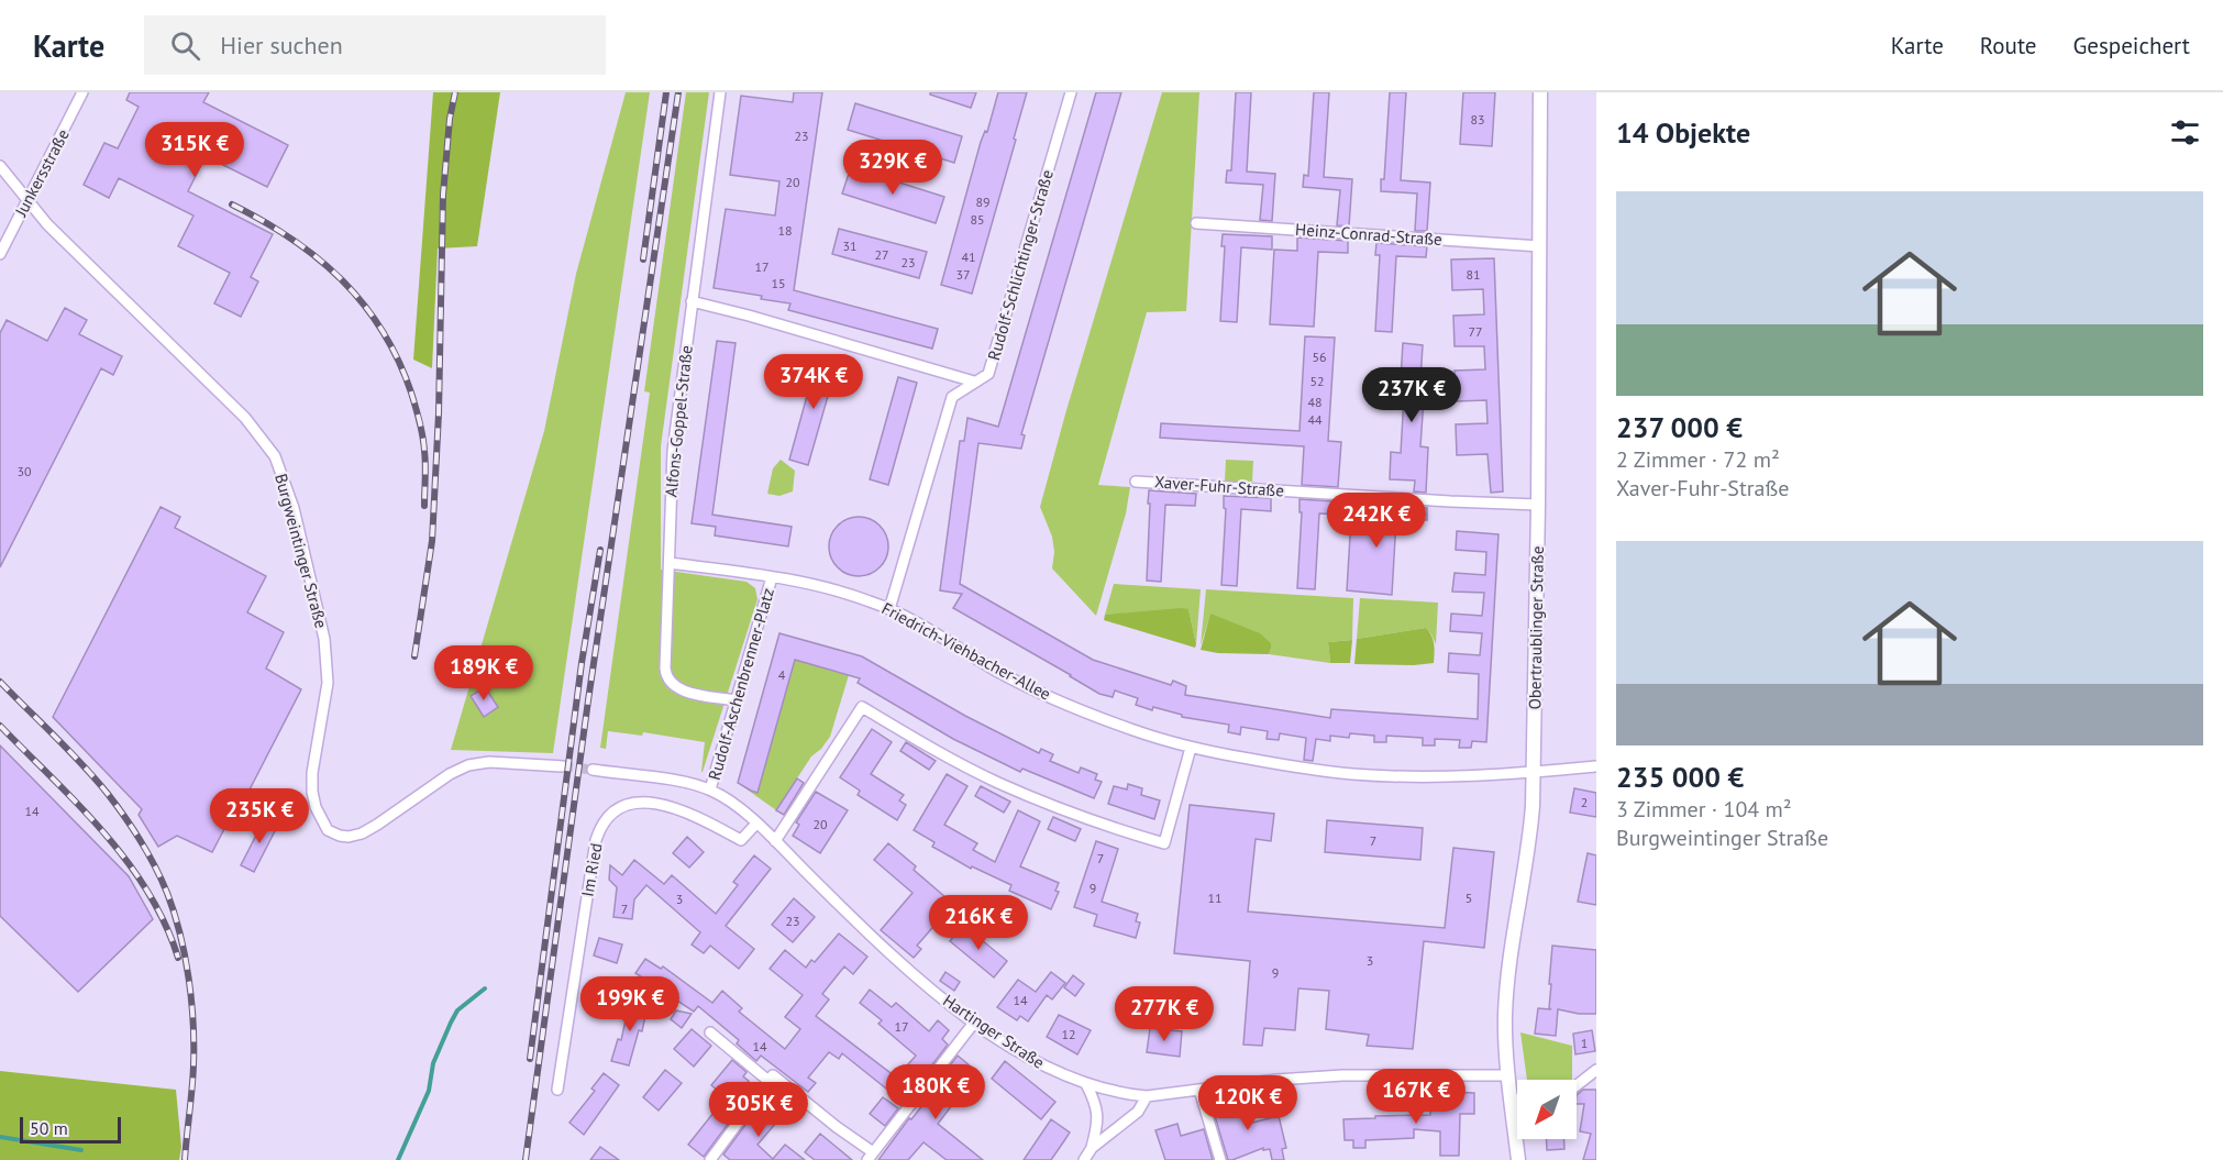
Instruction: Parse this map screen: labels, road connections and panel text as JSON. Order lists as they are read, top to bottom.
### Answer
{
  "streets": {
    "street": [
      "Junkersstraße",
      "Heinz-Conrad-Straße",
      "Rudolf-Schlichtinger-Straße",
      "Alfons-Goppel-Straße",
      "Xaver-Fuhr-Straße",
      "Burgweintinger Straße",
      "Obertraublinger Straße",
      "Friedrich-Viehbacher-Allee",
      "Rudolf-Aschenbrenner-Platz",
      "Im Ried",
      "Hartinger Straße"
    ]
  },
  "crossings": [
    ["Junkersstraße", "Burgweintinger Straße"],
    ["Heinz-Conrad-Straße", "Obertraublinger Straße"],
    ["Rudolf-Schlichtinger-Straße", "Friedrich-Viehbacher-Allee"],
    ["Alfons-Goppel-Straße", "Friedrich-Viehbacher-Allee"],
    ["Alfons-Goppel-Straße", "Rudolf-Aschenbrenner-Platz"],
    ["Xaver-Fuhr-Straße", "Obertraublinger Straße"],
    ["Obertraublinger Straße", "Friedrich-Viehbacher-Allee"],
    ["Obertraublinger Straße", "Hartinger Straße"],
    ["Friedrich-Viehbacher-Allee", "Rudolf-Aschenbrenner-Platz"],
    ["Rudolf-Aschenbrenner-Platz", "Hartinger Straße"],
    ["Im Ried", "Hartinger Straße"]
  ],
  "house_numbers": [
    "83",
    "23",
    "20",
    "89",
    "85",
    "18",
    "31",
    "27",
    "41",
    "23",
    "17",
    "37",
    "81",
    "15",
    "77",
    "56",
    "52",
    "48",
    "44",
    "30",
    "4",
    "2",
    "14",
    "20",
    "7",
    "7",
    "9",
    "11",
    "5",
    "3",
    "7",
    "23",
    "3",
    "9",
    "14",
    "17",
    "12",
    "1",
    "14"
  ],
  "scale_bar": "50 m",
  "north": "bottom left",
  "page": {
    "header": "Karte",
    "search": "Hier suchen",
    "nav": ["Karte", "Route", "Gespeichert"],
    "heading": "14 Objekte",
    "price": [
      "315K €",
      "329K €",
      "374K €",
      "237K €",
      "242K €",
      "189K €",
      "235K €",
      "216K €",
      "199K €",
      "277K €",
      "180K €",
      "167K €",
      "120K €",
      "305K €"
    ],
    "list": [
      {
        "name": "237 000 €",
        "note": "2 Zimmer · 72 m² · Xaver-Fuhr-Straße"
      },
      {
        "name": "235 000 €",
        "note": "3 Zimmer · 104 m² · Burgweintinger Straße"
      }
    ],
    "scale": "50 m"
  }
}
